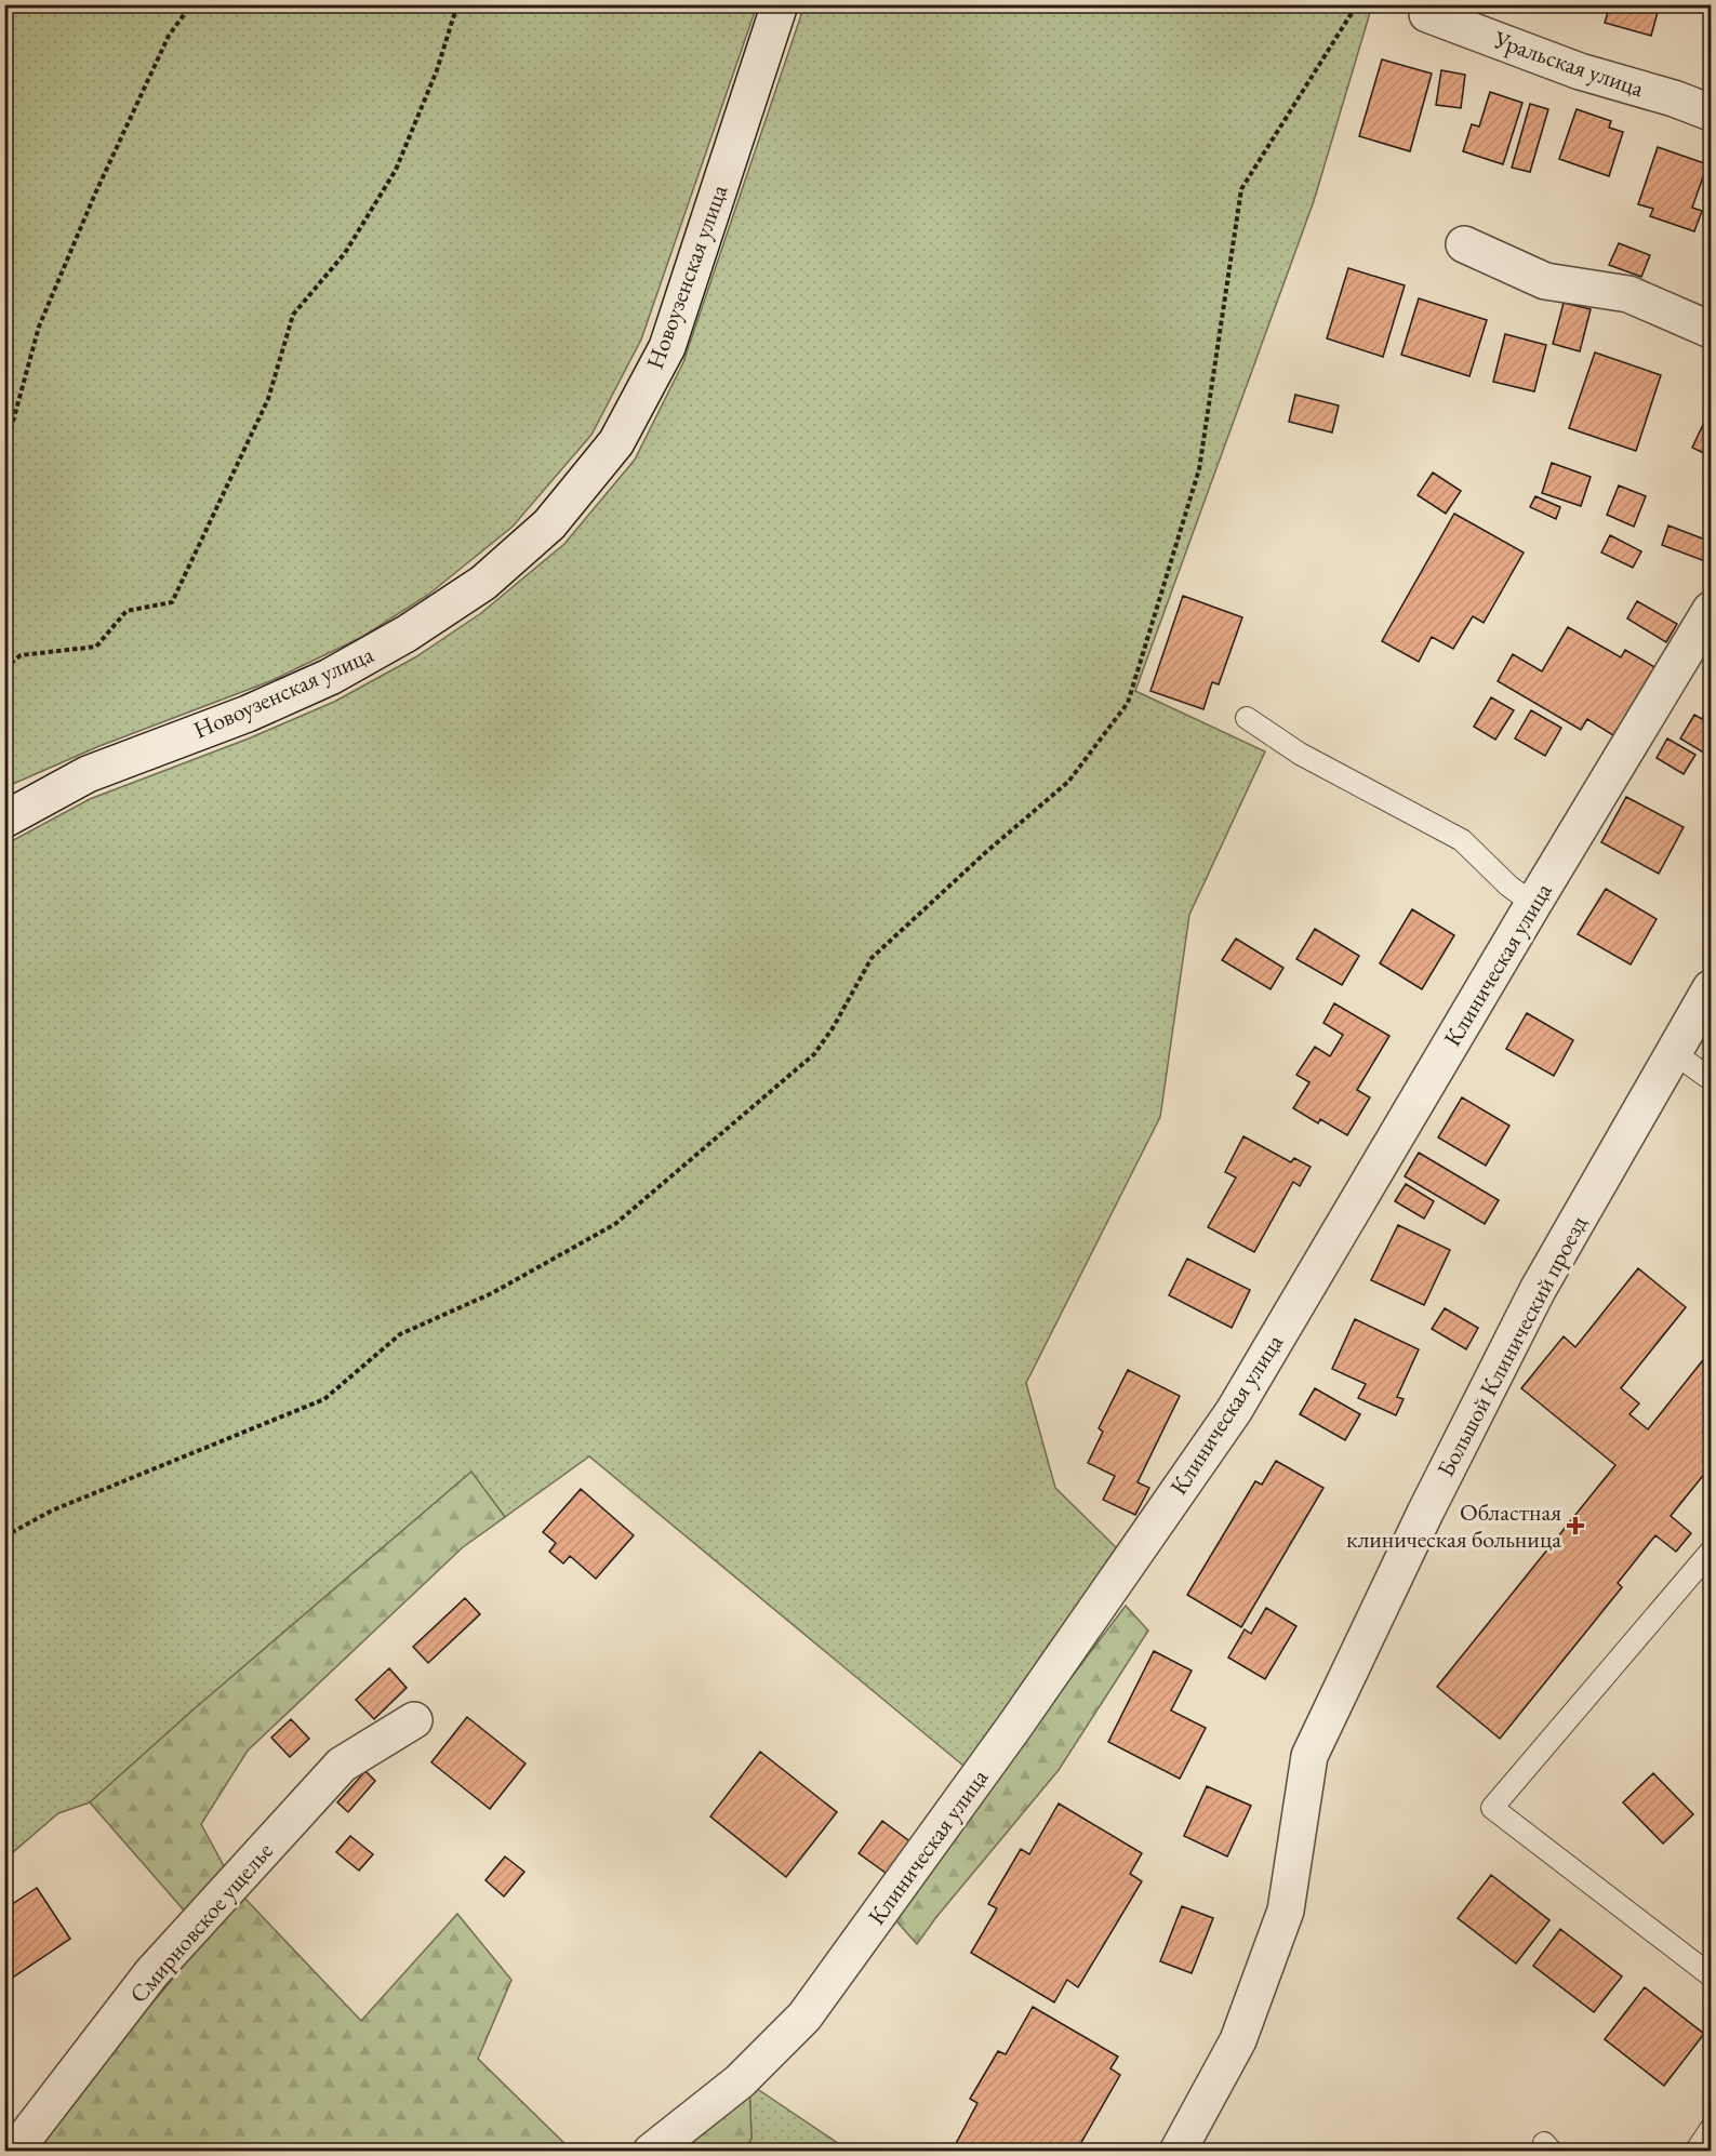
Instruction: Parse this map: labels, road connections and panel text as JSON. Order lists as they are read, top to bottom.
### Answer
{
  "streets": {
    "street": [
      "Уральская улица",
      "Новоузенская улица",
      "Клиническая улица",
      "Большой Клинический проезд",
      "Смирновское ущелье"
    ]
  },
  "places": {
    "health": ["Областная клиническая больница"]
  }
}
